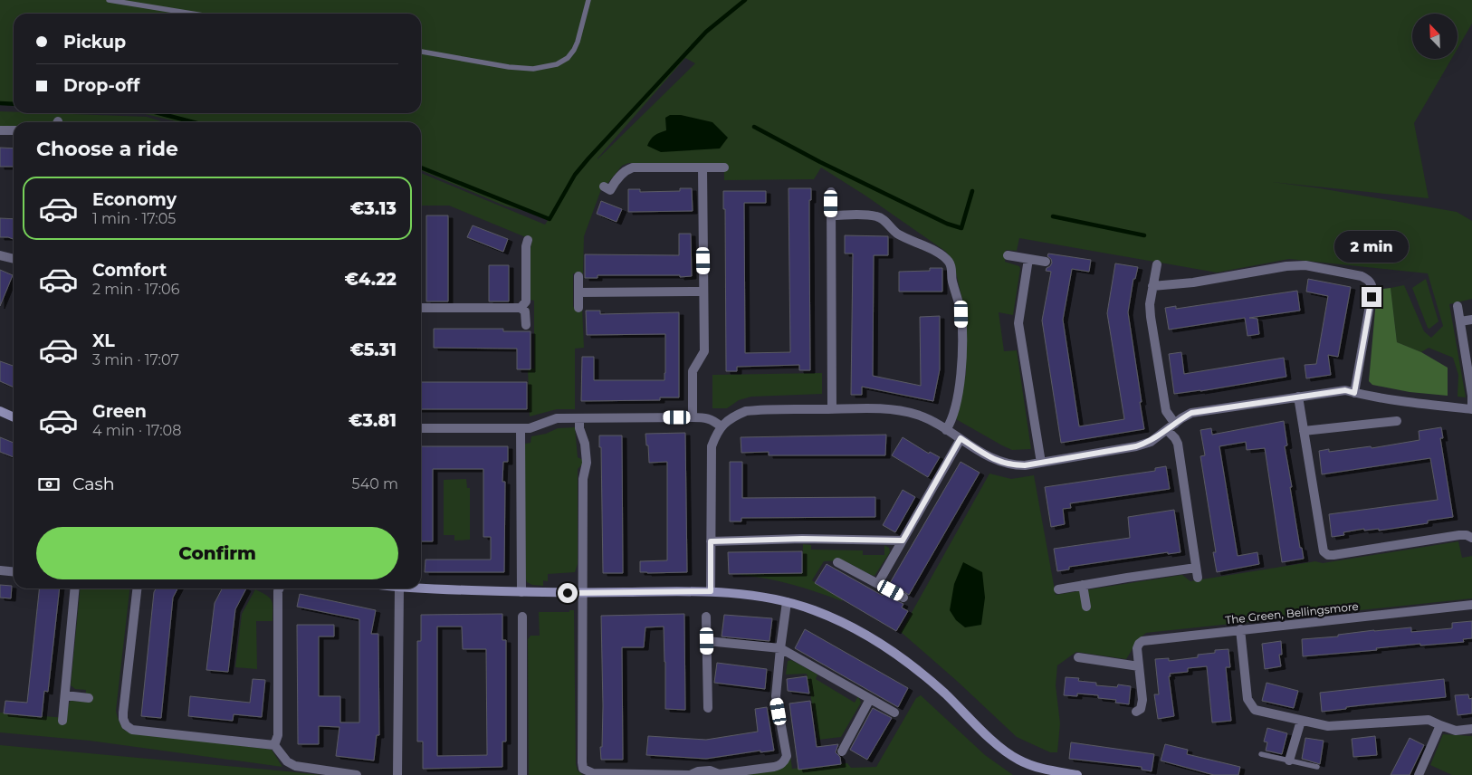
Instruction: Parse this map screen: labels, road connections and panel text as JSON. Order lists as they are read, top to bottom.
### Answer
{
  "streets": {
    "street": ["The Green, Bellingsmore"]
  },
  "north": "top left",
  "page": {
    "banner": ["Pickup", "Drop-off"],
    "heading": "Choose a ride",
    "list": [
      {
        "name": "Economy",
        "note": "1 min · 17:05",
        "value": "€3.13"
      },
      {
        "name": "Comfort",
        "note": "2 min · 17:06",
        "value": "€4.22"
      },
      {
        "name": "XL",
        "note": "3 min · 17:07",
        "value": "€5.31"
      },
      {
        "name": "Green",
        "note": "4 min · 17:08",
        "value": "€3.81"
      }
    ],
    "bubble": "2 min",
    "pay": ["Cash", "540 m"],
    "buttons": "Confirm"
  }
}
